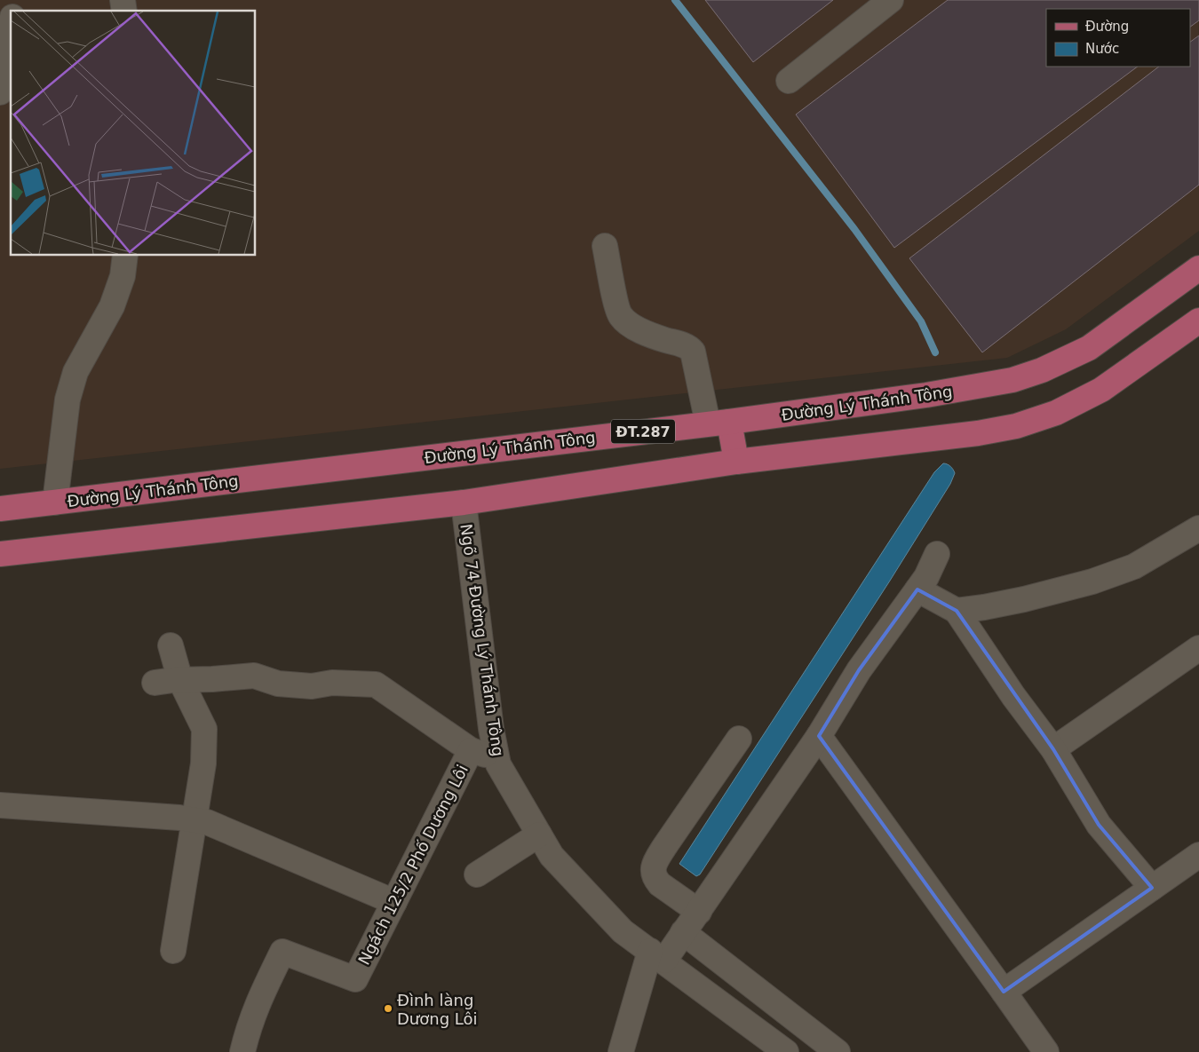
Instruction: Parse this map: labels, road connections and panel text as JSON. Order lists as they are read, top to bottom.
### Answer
{
  "streets": {
    "main road": ["Đường Lý Thánh Tông", "ĐT.287"],
    "street": ["Ngõ 74 Đường Lý Thánh Tông", "Ngách 125/2 Phố Dương Lôi"]
  },
  "places": ["Đình làng Dương Lôi"],
  "legend": ["Đường", "Nước"]
}
